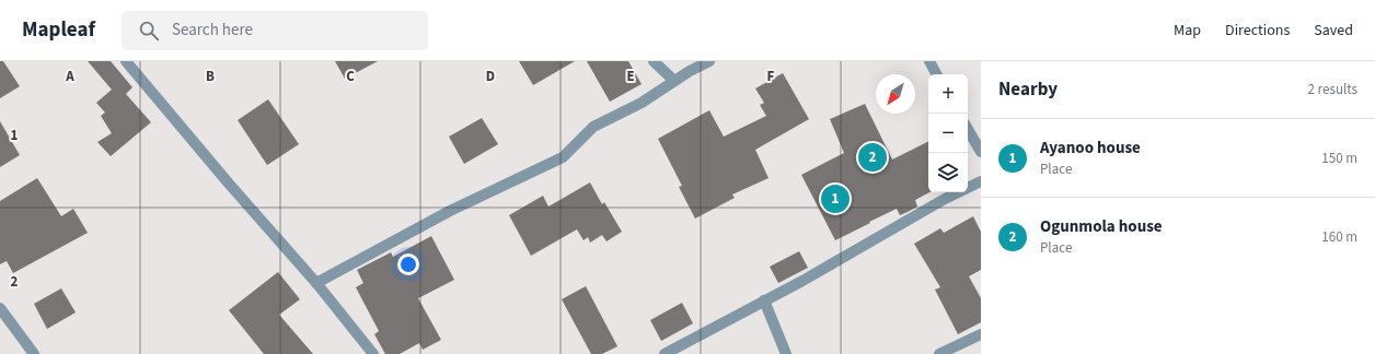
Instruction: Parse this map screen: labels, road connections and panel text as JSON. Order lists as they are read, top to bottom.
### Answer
{
  "north": "bottom left",
  "page": {
    "header": "Mapleaf",
    "search": "Search here",
    "nav": ["Map", "Directions", "Saved"],
    "heading": ["Nearby", "2 results"],
    "map_buttons": ["+", "−"],
    "list": [
      {
        "mark": "1",
        "name": "Ayanoo house",
        "note": "Place",
        "value": "150 m"
      },
      {
        "mark": "2",
        "name": "Ogunmola house",
        "note": "Place",
        "value": "160 m"
      }
    ],
    "pins": ["2", "1"]
  },
  "grid": {
    "columns": [
      "A",
      "B",
      "C",
      "D",
      "E",
      "F"
    ],
    "rows": ["1", "2"]
  }
}
